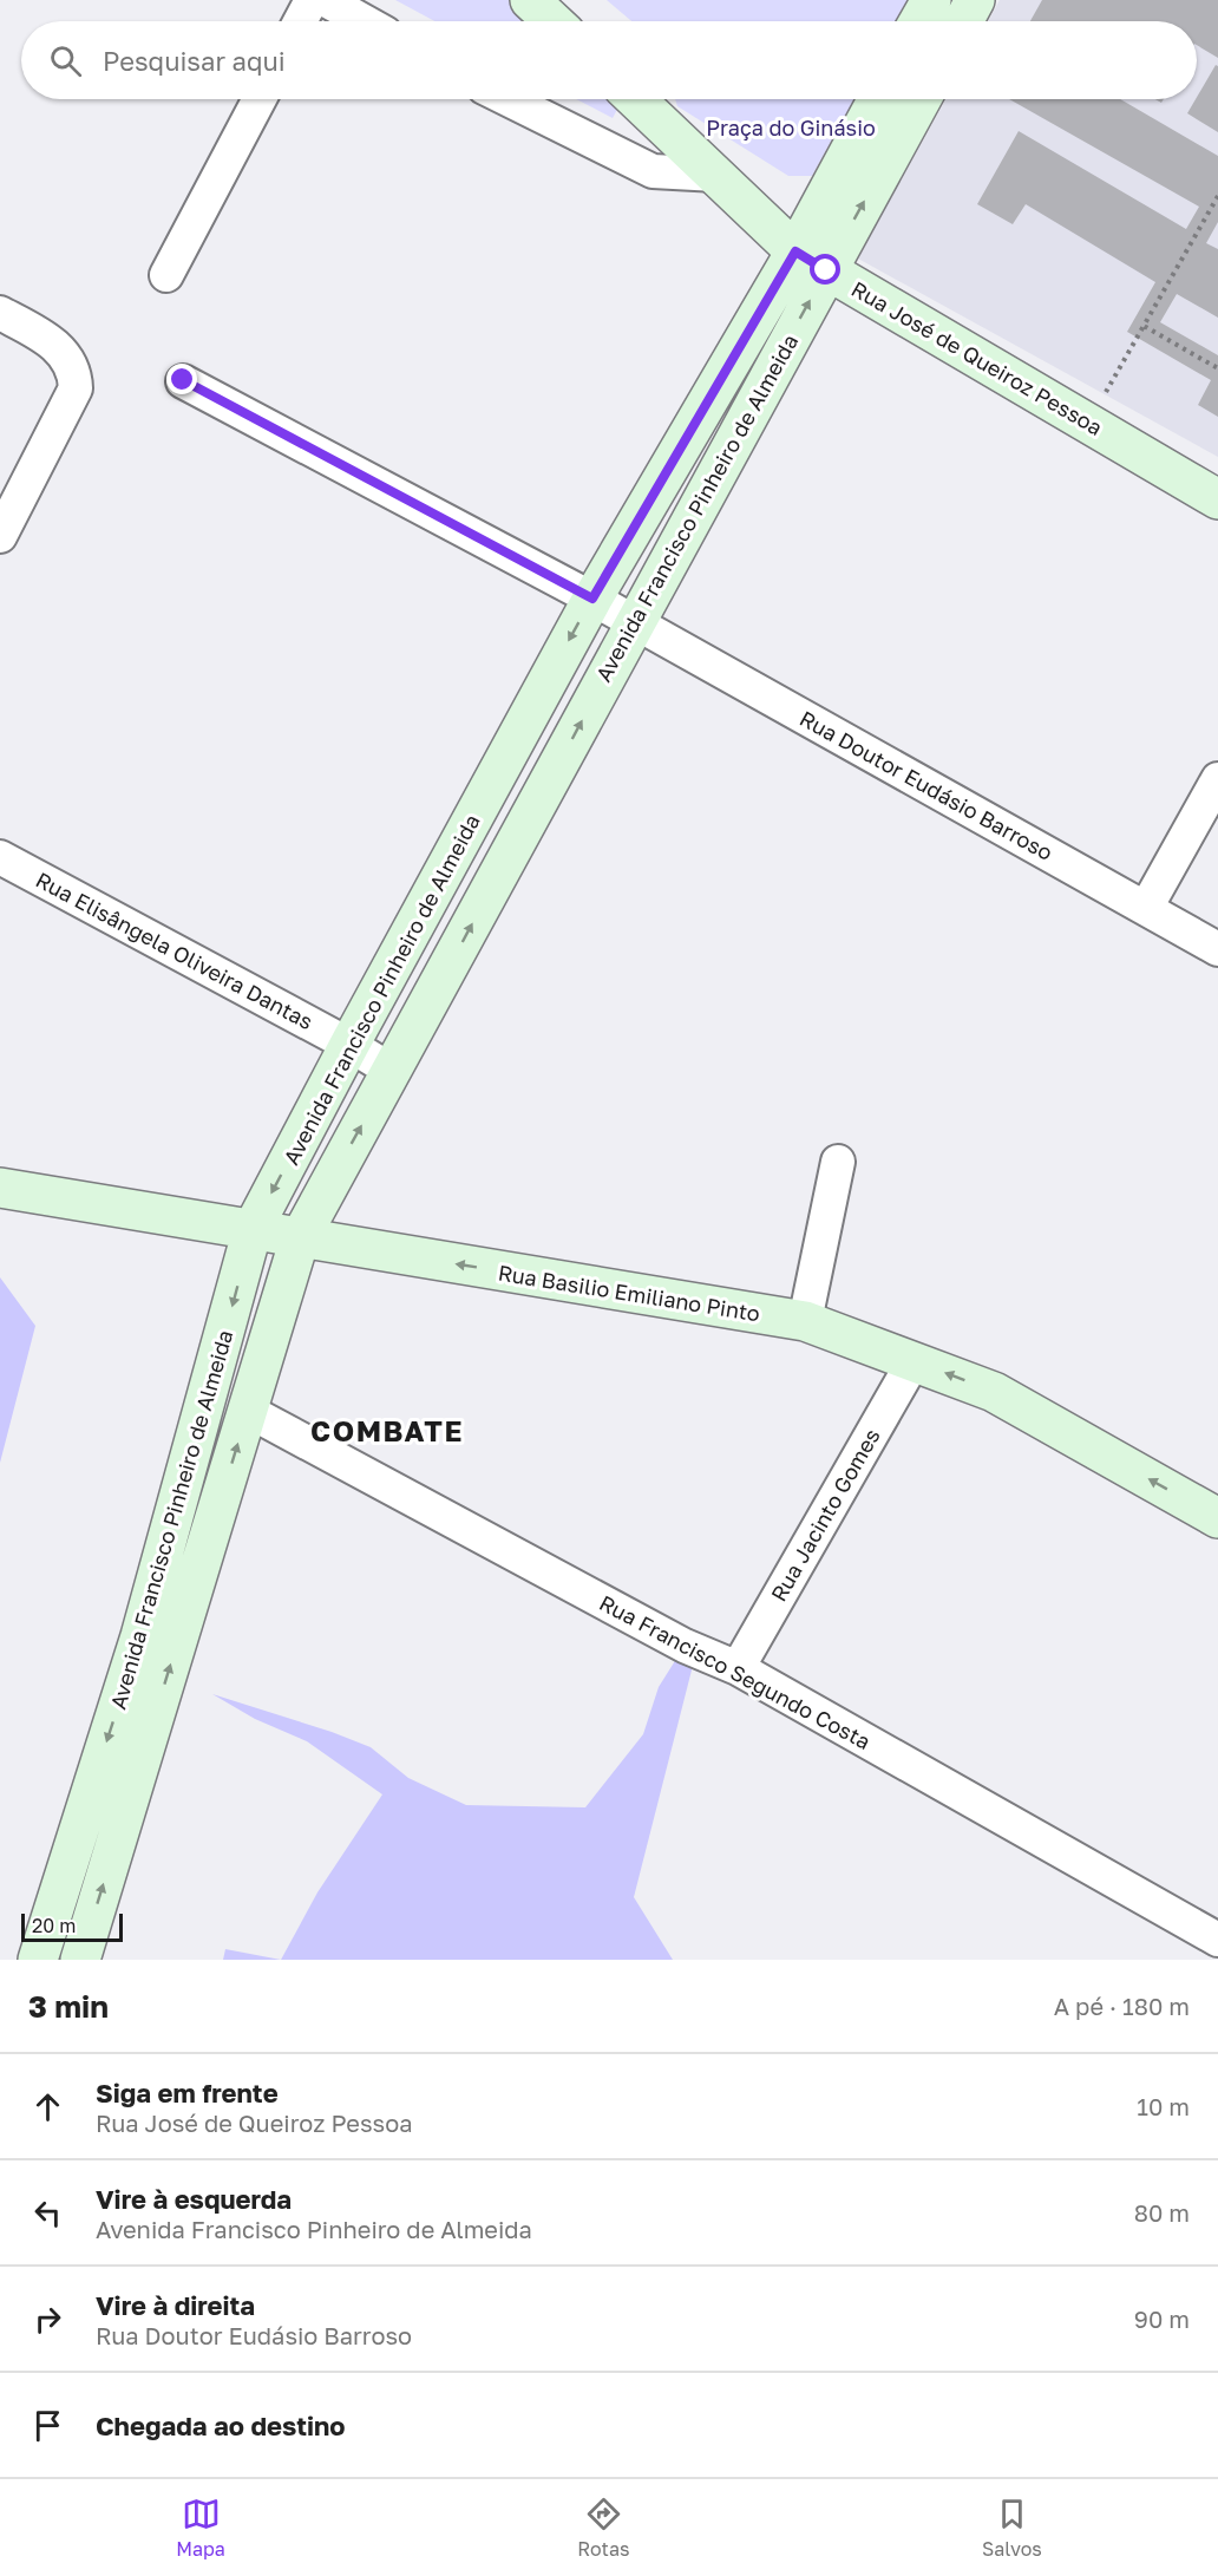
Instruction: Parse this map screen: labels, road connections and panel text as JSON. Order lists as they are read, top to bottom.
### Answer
{
  "streets": {
    "main road": ["Rua José de Queiroz Pessoa", "Avenida Francisco Pinheiro de Almeida", "Rua Basilio Emiliano Pinto"],
    "street": [
      "Rua Doutor Eudásio Barroso",
      "Rua Elisângela Oliveira Dantas",
      "Rua Jacinto Gomes",
      "Rua Francisco Segundo Costa"
    ]
  },
  "crossings": [
    ["Rua José de Queiroz Pessoa", "Avenida Francisco Pinheiro de Almeida"],
    ["Avenida Francisco Pinheiro de Almeida", "Rua Doutor Eudásio Barroso"],
    ["Avenida Francisco Pinheiro de Almeida", "Rua Elisângela Oliveira Dantas"],
    ["Avenida Francisco Pinheiro de Almeida", "Rua Basilio Emiliano Pinto"],
    ["Avenida Francisco Pinheiro de Almeida", "Rua Francisco Segundo Costa"],
    ["Rua Basilio Emiliano Pinto", "Rua Jacinto Gomes"],
    ["Rua Jacinto Gomes", "Rua Francisco Segundo Costa"]
  ],
  "one_way": ["Rua Basilio Emiliano Pinto"],
  "districts": ["COMBATE"],
  "parks": ["Praça do Ginásio"],
  "scale_bar": "20 m",
  "page": {
    "search": "Pesquisar aqui",
    "scale": "20 m",
    "heading": ["3 min", "A pé · 180 m"],
    "list": [
      ["Siga em frente", "Rua José de Queiroz Pessoa", "10 m"],
      ["Vire à esquerda", "Avenida Francisco Pinheiro de Almeida", "80 m"],
      ["Vire à direita", "Rua Doutor Eudásio Barroso", "90 m"],
      "Chegada ao destino"
    ],
    "nav": ["Mapa", "Rotas", "Salvos"]
  }
}
